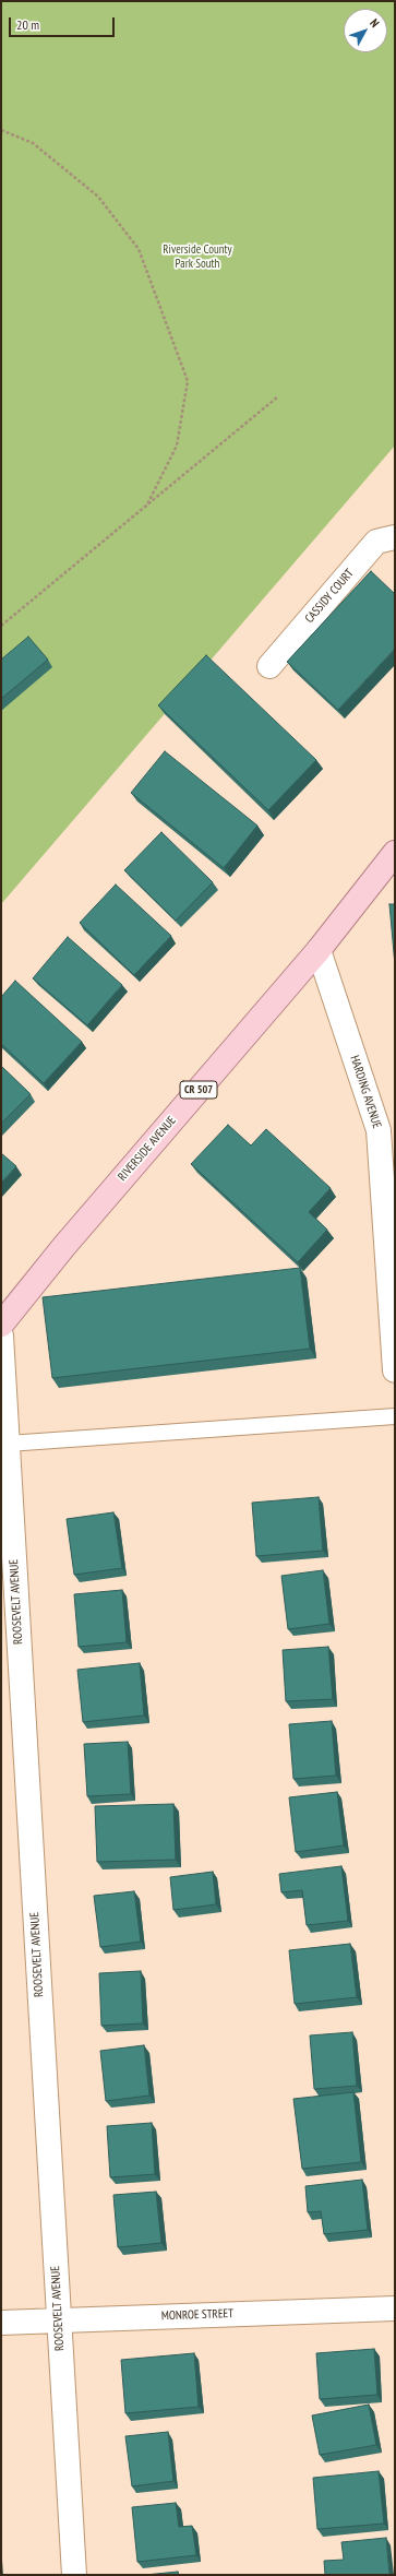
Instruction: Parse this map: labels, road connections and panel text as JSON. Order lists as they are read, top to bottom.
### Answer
{
  "streets": {
    "main road": ["CR 507", "RIVERSIDE AVENUE"],
    "street": [
      "CASSIDY COURT",
      "HARDING AVENUE",
      "ROOSEVELT AVENUE",
      "MONROE STREET"
    ]
  },
  "crossings": [
    ["HARDING AVENUE", "RIVERSIDE AVENUE"],
    ["ROOSEVELT AVENUE", "MONROE STREET"]
  ],
  "parks": ["Riverside County Park South"],
  "scale_bar": "20 m",
  "north": "top right"
}
